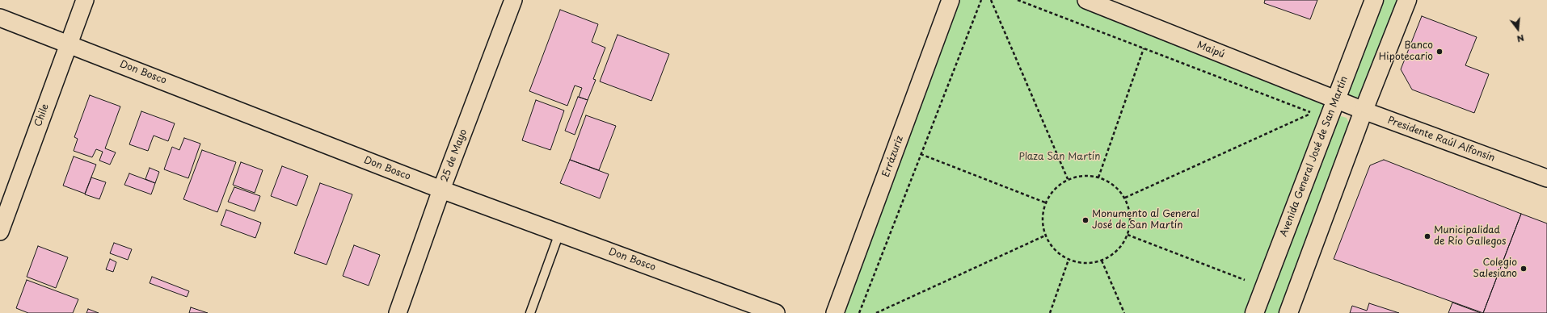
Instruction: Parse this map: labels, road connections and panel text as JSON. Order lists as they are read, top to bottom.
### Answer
{
  "streets": {
    "main road": ["Avenida General José de San Martín"],
    "street": [
      "Maipú",
      "Don Bosco",
      "Chile",
      "Presidente Raúl Alfonsín",
      "25 de Mayo",
      "Errázuriz"
    ]
  },
  "crossings": [
    ["Maipú", "Presidente Raúl Alfonsín"],
    ["Maipú", "Avenida General José de San Martín"],
    ["Don Bosco", "Chile"],
    ["Don Bosco", "25 de Mayo"],
    ["Presidente Raúl Alfonsín", "Avenida General José de San Martín"]
  ],
  "parks": ["Plaza San Martín"],
  "places": [
    "Banco Hipotecario",
    "Monumento al General José de San Martín",
    "Municipalidad de Río Gallegos",
    "Colegio Salesiano"
  ],
  "north": "bottom"
}
